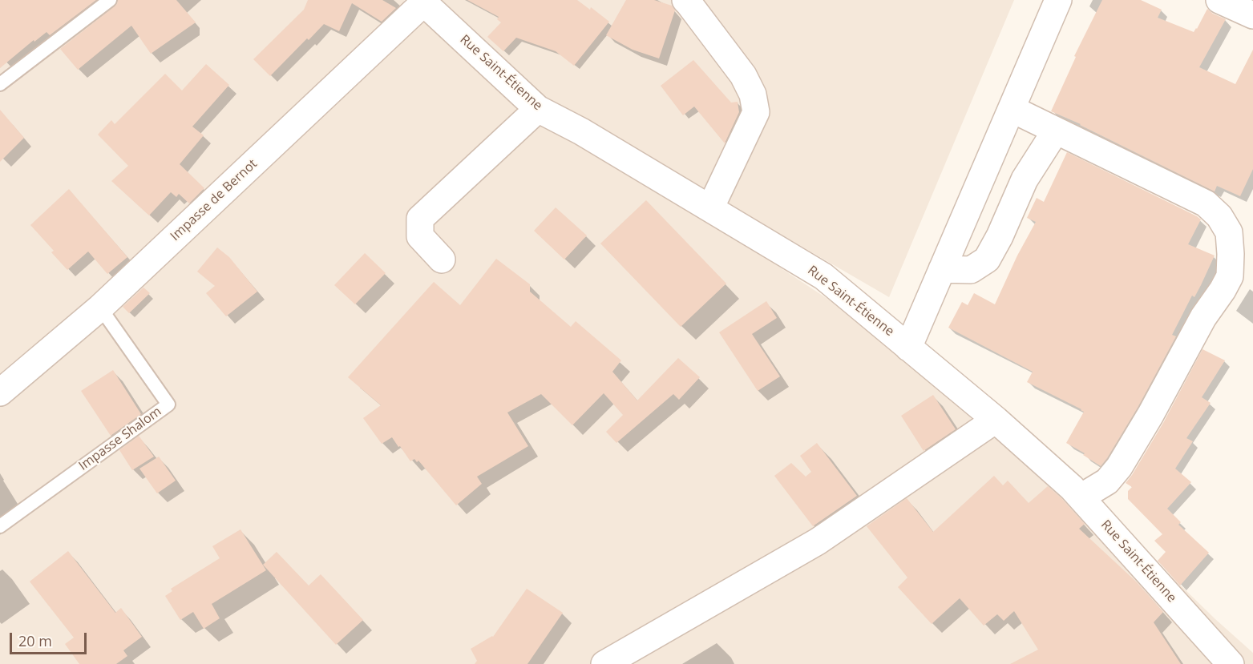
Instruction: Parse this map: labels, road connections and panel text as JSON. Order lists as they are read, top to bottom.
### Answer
{
  "streets": {
    "street": ["Rue Saint-Étienne", "Impasse de Bernot"],
    "lane": ["Impasse Shalom"]
  },
  "crossings": [
    ["Rue Saint-Étienne", "Impasse de Bernot"],
    ["Impasse de Bernot", "Impasse Shalom"]
  ],
  "scale_bar": "20 m"
}
